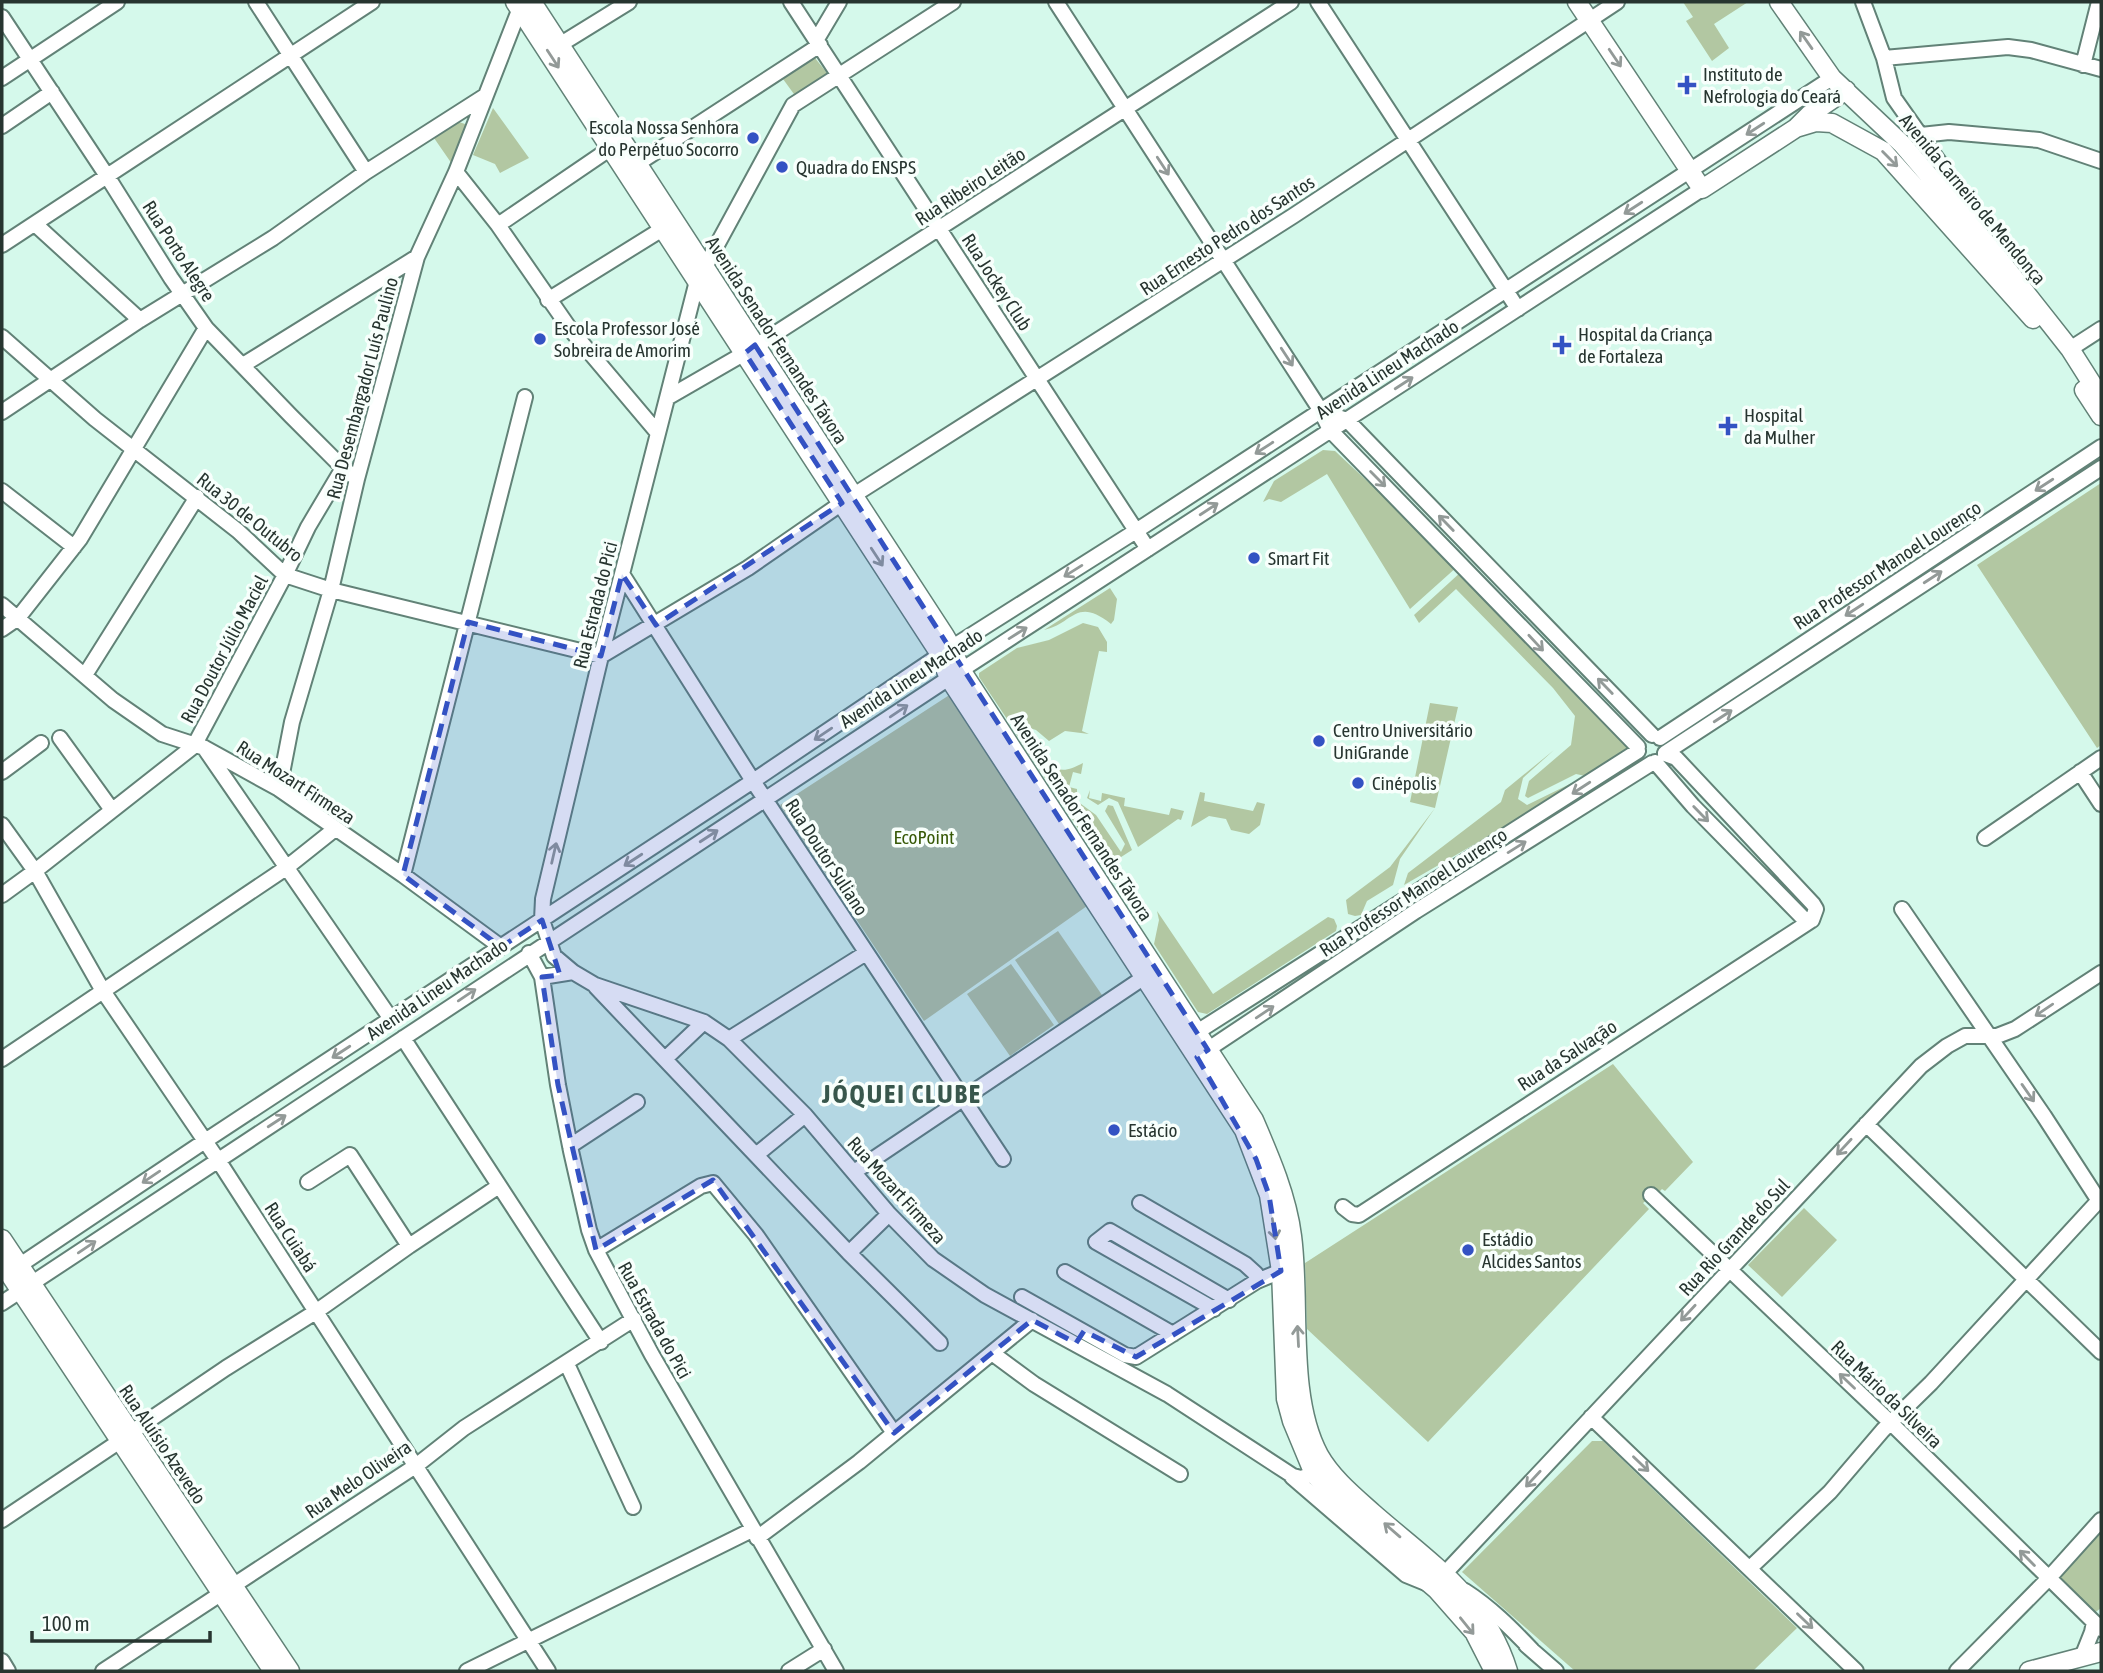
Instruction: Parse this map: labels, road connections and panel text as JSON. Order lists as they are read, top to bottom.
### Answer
{
  "streets": {
    "main road": [
      "Avenida Carneiro de Mendonça",
      "Avenida Senador Fernandes Távora",
      "Avenida Lineu Machado",
      "Rua Aluísio Azevedo"
    ],
    "street": [
      "Rua Ribeiro Leitão",
      "Rua Ernesto Pedro dos Santos",
      "Rua Porto Alegre",
      "Rua Jockey Club",
      "Rua Desembargador Luís Paulino",
      "Rua 30 de Outubro",
      "Rua Professor Manoel Lourenço",
      "Rua Estrada do Pici",
      "Rua Doutor Júlio Maciel",
      "Rua Mozart Firmeza",
      "Rua Doutor Suliano",
      "Rua da Salvação",
      "Rua Cuiabá",
      "Rua Rio Grande do Sul",
      "Rua Mário da Silveira",
      "Rua Melo Oliveira"
    ]
  },
  "crossings": [
    ["Rua Ribeiro Leitão", "Rua Jockey Club"],
    ["Rua Ribeiro Leitão", "Avenida Senador Fernandes Távora"],
    ["Rua Ribeiro Leitão", "Rua Estrada do Pici"],
    ["Avenida Carneiro de Mendonça", "Avenida Lineu Machado"],
    ["Rua Ernesto Pedro dos Santos", "Rua Jockey Club"],
    ["Rua Ernesto Pedro dos Santos", "Avenida Senador Fernandes Távora"],
    ["Rua Ernesto Pedro dos Santos", "Rua 30 de Outubro"],
    ["Rua Ernesto Pedro dos Santos", "Rua Estrada do Pici"],
    ["Rua Ernesto Pedro dos Santos", "Rua Doutor Suliano"],
    ["Rua Porto Alegre", "Rua Desembargador Luís Paulino"],
    ["Rua Porto Alegre", "Rua Doutor Júlio Maciel"],
    ["Rua Jockey Club", "Avenida Lineu Machado"],
    ["Rua Jockey Club", "Rua Estrada do Pici"],
    ["Avenida Senador Fernandes Távora", "Avenida Lineu Machado"],
    ["Avenida Senador Fernandes Távora", "Rua Desembargador Luís Paulino"],
    ["Avenida Senador Fernandes Távora", "Rua Professor Manoel Lourenço"],
    ["Avenida Senador Fernandes Távora", "Rua Estrada do Pici"],
    ["Avenida Senador Fernandes Távora", "Rua Mozart Firmeza"],
    ["Avenida Senador Fernandes Távora", "Rua Rio Grande do Sul"],
    ["Avenida Lineu Machado", "Rua Estrada do Pici"],
    ["Avenida Lineu Machado", "Rua Mozart Firmeza"],
    ["Avenida Lineu Machado", "Rua Doutor Suliano"],
    ["Avenida Lineu Machado", "Rua Cuiabá"],
    ["Avenida Lineu Machado", "Rua Aluísio Azevedo"],
    ["Rua Desembargador Luís Paulino", "Rua 30 de Outubro"],
    ["Rua Desembargador Luís Paulino", "Rua Mozart Firmeza"],
    ["Rua 30 de Outubro", "Rua Estrada do Pici"],
    ["Rua 30 de Outubro", "Rua Doutor Júlio Maciel"],
    ["Rua Professor Manoel Lourenço", "Rua da Salvação"],
    ["Rua Estrada do Pici", "Rua Mozart Firmeza"],
    ["Rua Estrada do Pici", "Rua Doutor Suliano"],
    ["Rua Estrada do Pici", "Rua Melo Oliveira"],
    ["Rua Doutor Júlio Maciel", "Rua Mozart Firmeza"],
    ["Rua Doutor Júlio Maciel", "Rua Cuiabá"],
    ["Rua Mozart Firmeza", "Rua Rio Grande do Sul"],
    ["Rua Cuiabá", "Rua Melo Oliveira"],
    ["Rua Rio Grande do Sul", "Rua Mário da Silveira"],
    ["Rua Aluísio Azevedo", "Rua Melo Oliveira"]
  ],
  "one_way": ["Rua Rio Grande do Sul", "Rua Mário da Silveira"],
  "districts": ["JÓQUEI CLUBE"],
  "parks": ["EcoPoint"],
  "places": {
    "health": ["Instituto de Nefrologia do Ceará", "Hospital da Criança de Fortaleza", "Hospital da Mulher"],
    "other": [
      "Escola Nossa Senhora do Perpétuo Socorro",
      "Quadra do ENSPS",
      "Escola Professor José Sobreira de Amorim",
      "Smart Fit",
      "Centro Universitário UniGrande",
      "Cinépolis",
      "Estácio",
      "Estádio Alcides Santos"
    ]
  },
  "scale_bar": "100 m"
}
